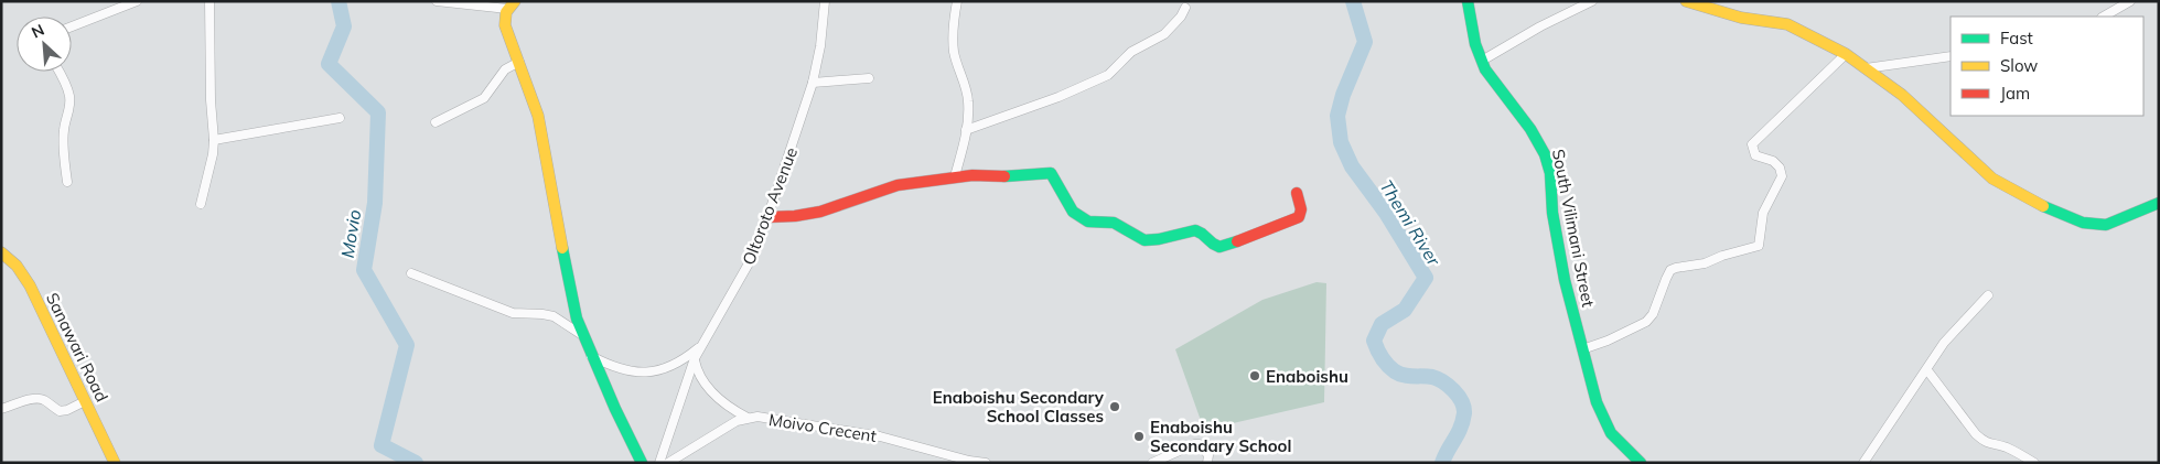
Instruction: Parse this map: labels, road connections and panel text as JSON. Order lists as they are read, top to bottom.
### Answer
{
  "streets": {
    "street": [
      "Oltoroto Avenue",
      "South Vilimani Street",
      "Sanawari Road",
      "Moivo Crecent"
    ]
  },
  "water": ["Themi River", "Movio"],
  "places": ["Enaboishu", "Enaboishu Secondary School Classes", "Enaboishu Secondary School"],
  "legend": ["Fast", "Slow", "Jam"],
  "north": "top left"
}
